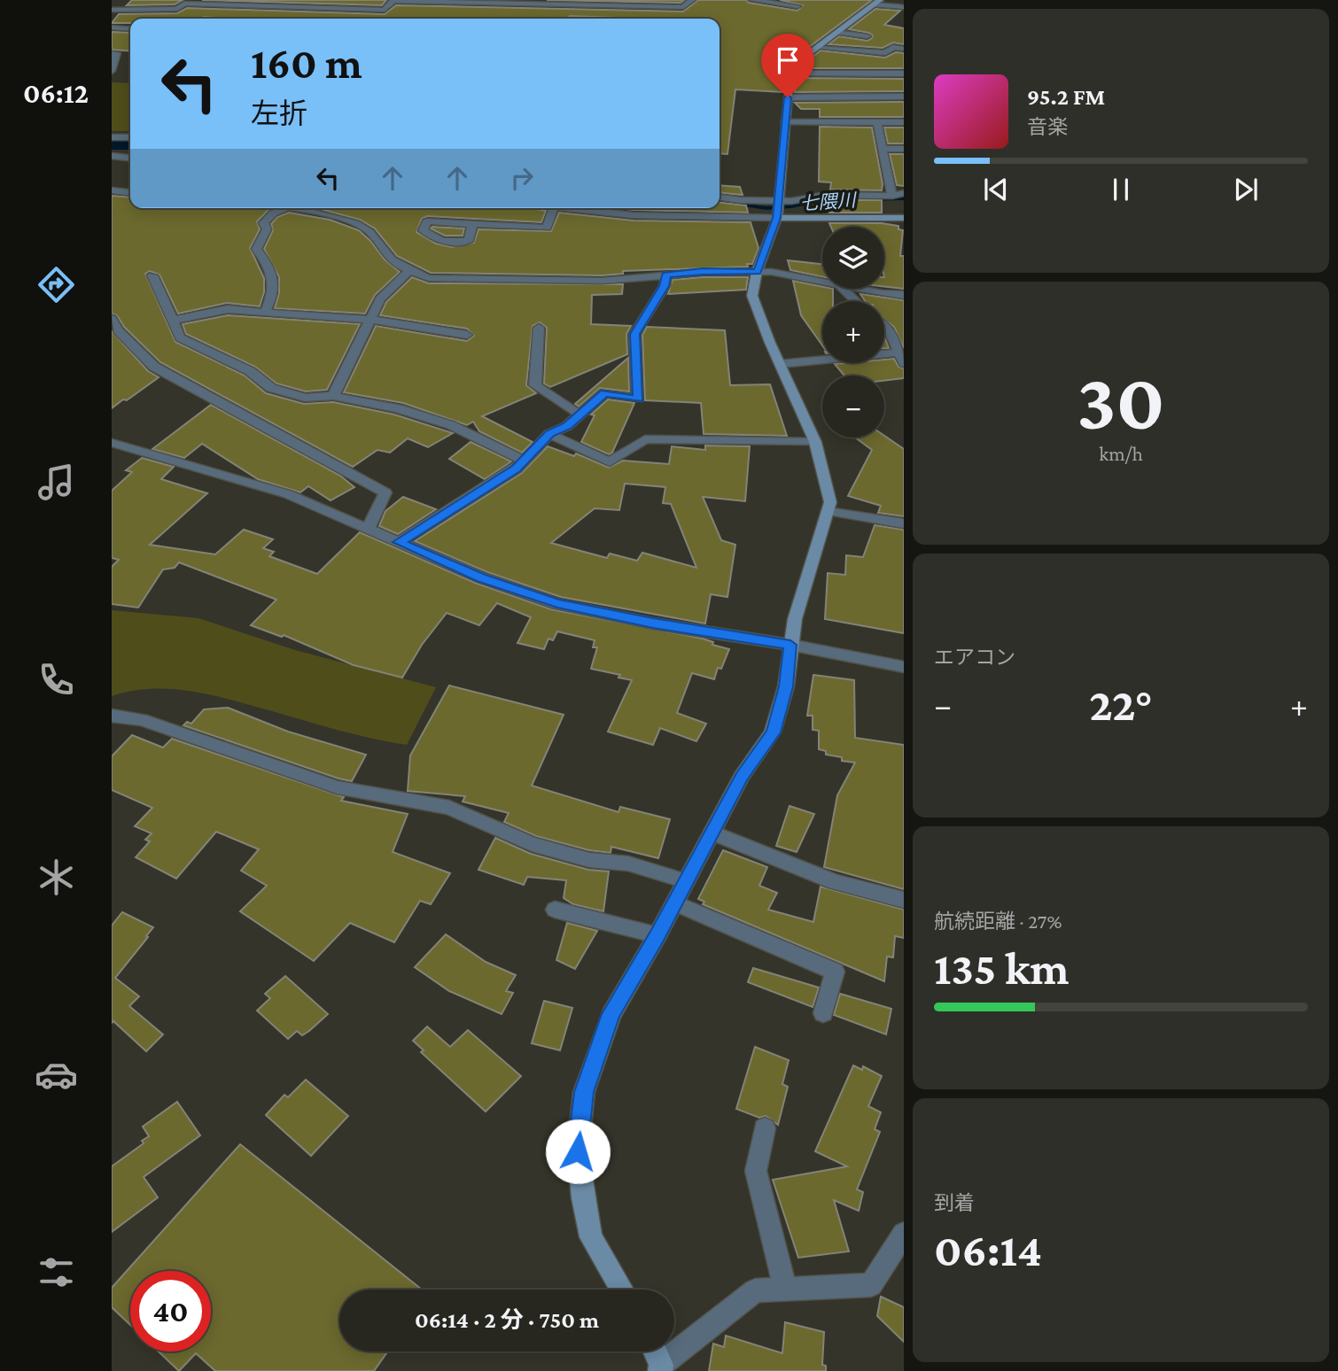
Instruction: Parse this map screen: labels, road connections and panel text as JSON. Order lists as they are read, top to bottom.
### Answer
{
  "water": ["七隈川"],
  "page": {
    "tabs": "06:12",
    "turn": ["160 m", "左折"],
    "song": ["95.2 FM", "音楽"],
    "map_buttons": ["+", "−"],
    "tile": [
      ["30", "km/h"],
      "エアコン",
      ["航続距離 · 27%", "135 km"],
      ["到着", "06:14"]
    ],
    "heat": ["−", "22°", "+"],
    "limit": "40",
    "trip": "06:14 · 2 分 · 750 m"
  }
}
